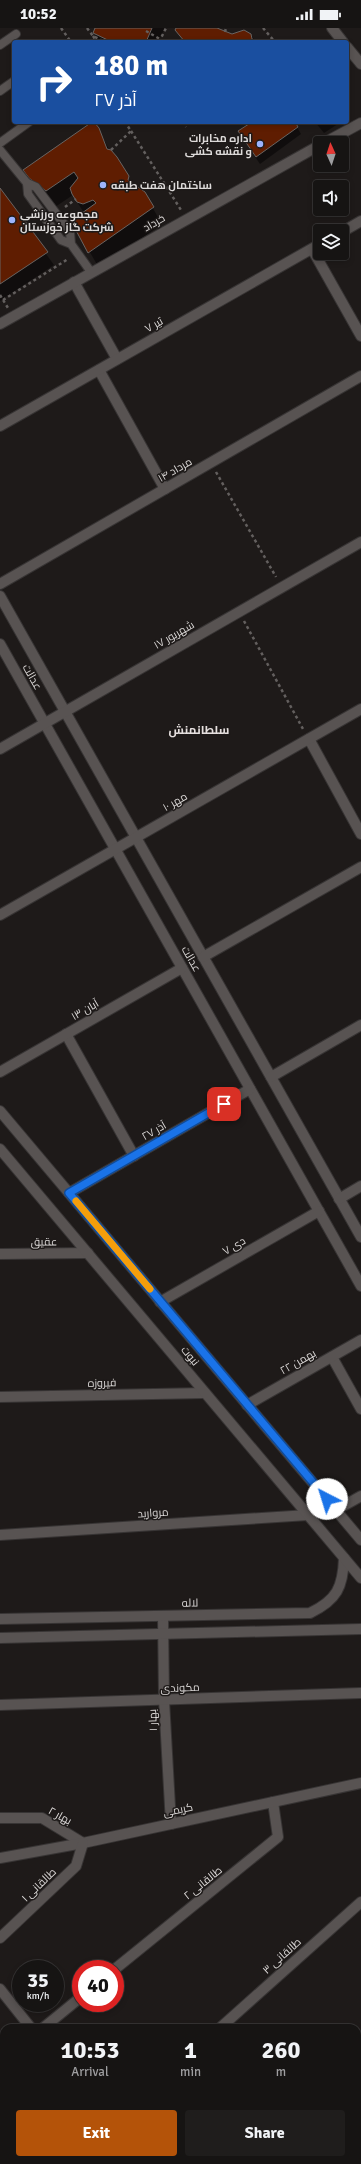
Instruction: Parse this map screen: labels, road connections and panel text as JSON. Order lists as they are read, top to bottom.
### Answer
{
  "streets": {
    "street": [
      "خرداد",
      "۷ تیر",
      "۱۴ مرداد",
      "۱۷ شهریور",
      "عدالت",
      "۱۰ مهر",
      "۱۳ آبان",
      "۲۷ آذر",
      "عقیق",
      "۷ دی",
      "نبوت",
      "۲۲ بهمن",
      "فیروزه",
      "مروارید",
      "لاله",
      "مکوندی",
      "بهار ۱",
      "کریمی",
      "بهار ۲",
      "طالقانی ۲",
      "طالقانی ۱",
      "طالقانی ۳"
    ]
  },
  "crossings": [
    ["۱۷ شهریور", "عدالت"],
    ["عدالت", "۱۰ مهر"],
    ["عدالت", "۱۳ آبان"],
    ["عدالت", "۲۷ آذر"],
    ["عدالت", "۷ دی"],
    ["۲۷ آذر", "نبوت"],
    ["عقیق", "نبوت"],
    ["۷ دی", "نبوت"],
    ["نبوت", "۲۲ بهمن"],
    ["نبوت", "فیروزه"],
    ["نبوت", "مروارید"],
    ["نبوت", "لاله"],
    ["لاله", "بهار ۱"],
    ["مکوندی", "بهار ۱"],
    ["بهار ۱", "کریمی"],
    ["کریمی", "بهار ۲"],
    ["کریمی", "طالقانی ۲"],
    ["کریمی", "طالقانی ۱"],
    ["بهار ۲", "طالقانی ۱"]
  ],
  "districts": ["سلطانمنش"],
  "places": ["اداره مخابرات و نقشه کشی", "ساختمان هفت طبقه", "مجموعه ورزشی شرکت گاز خوزستان"],
  "north": "top",
  "page": {
    "status": "10:52",
    "turn": ["180 m", "۲۷ آذر"],
    "speed": "35 km/h",
    "limit": "40",
    "eta": [
      "10:53",
      "Arrival",
      "1",
      "min",
      "260",
      "m"
    ],
    "buttons": ["Exit", "Share"]
  }
}
